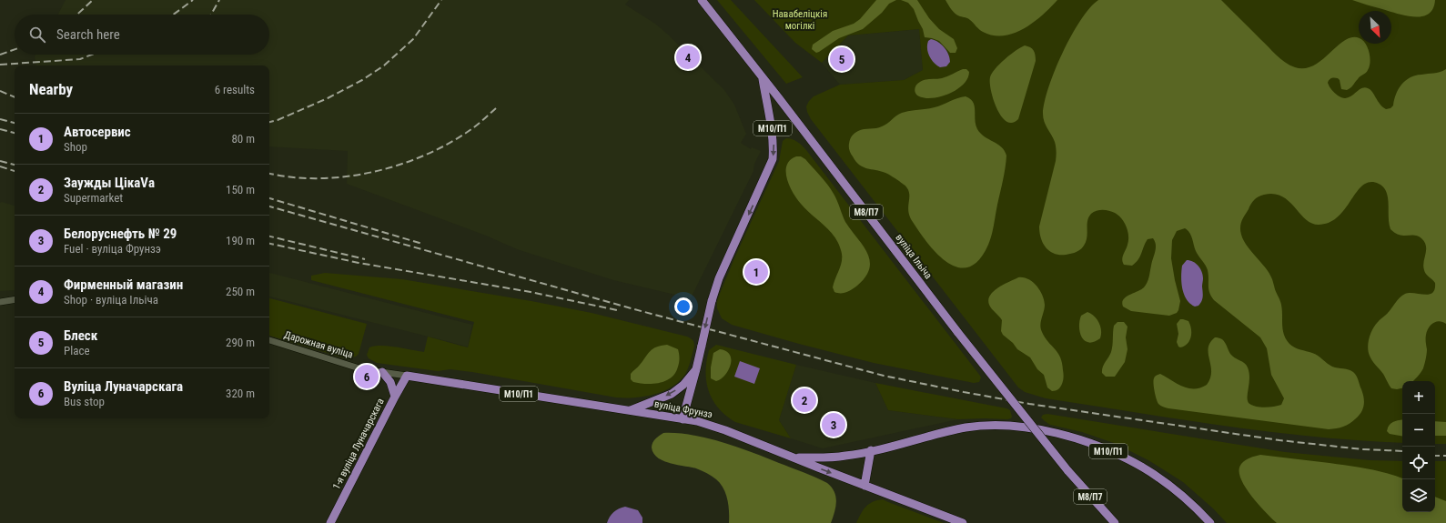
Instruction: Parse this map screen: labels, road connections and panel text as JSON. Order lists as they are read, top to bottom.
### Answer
{
  "streets": {
    "main road": [
      "М10/П1",
      "М8/П7",
      "вуліца Ільіча",
      "вуліца Фрунзэ",
      "1-я вуліца Луначарскага"
    ],
    "street": ["Дарожная вуліца"]
  },
  "crossings": [
    ["М10/П1", "вуліца Ільіча"],
    ["М10/П1", "вуліца Фрунзэ"],
    ["Дарожная вуліца", "вуліца Фрунзэ"],
    ["Дарожная вуліца", "1-я вуліца Луначарскага"],
    ["вуліца Фрунзэ", "1-я вуліца Луначарскага"]
  ],
  "parks": ["Навабеліцкія могілкі"],
  "north": "bottom right",
  "page": {
    "search": "Search here",
    "pins": [
      "4",
      "5",
      "1",
      "6",
      "2",
      "3"
    ],
    "heading": ["Nearby", "6 results"],
    "list": [
      {
        "mark": "1",
        "name": "Автосервис",
        "note": "Shop",
        "value": "80 m"
      },
      {
        "mark": "2",
        "name": "Заужды ЦікаVа",
        "note": "Supermarket",
        "value": "150 m"
      },
      {
        "mark": "3",
        "name": "Белоруснефть № 29",
        "note": "Fuel · вуліца Фрунзэ",
        "value": "190 m"
      },
      {
        "mark": "4",
        "name": "Фирменный магазин",
        "note": "Shop · вуліца Ільіча",
        "value": "250 m"
      },
      {
        "mark": "5",
        "name": "Блеск",
        "note": "Place",
        "value": "290 m"
      },
      {
        "mark": "6",
        "name": "Вуліца Луначарскага",
        "note": "Bus stop",
        "value": "320 m"
      }
    ],
    "map_buttons": ["+", "−"]
  }
}
